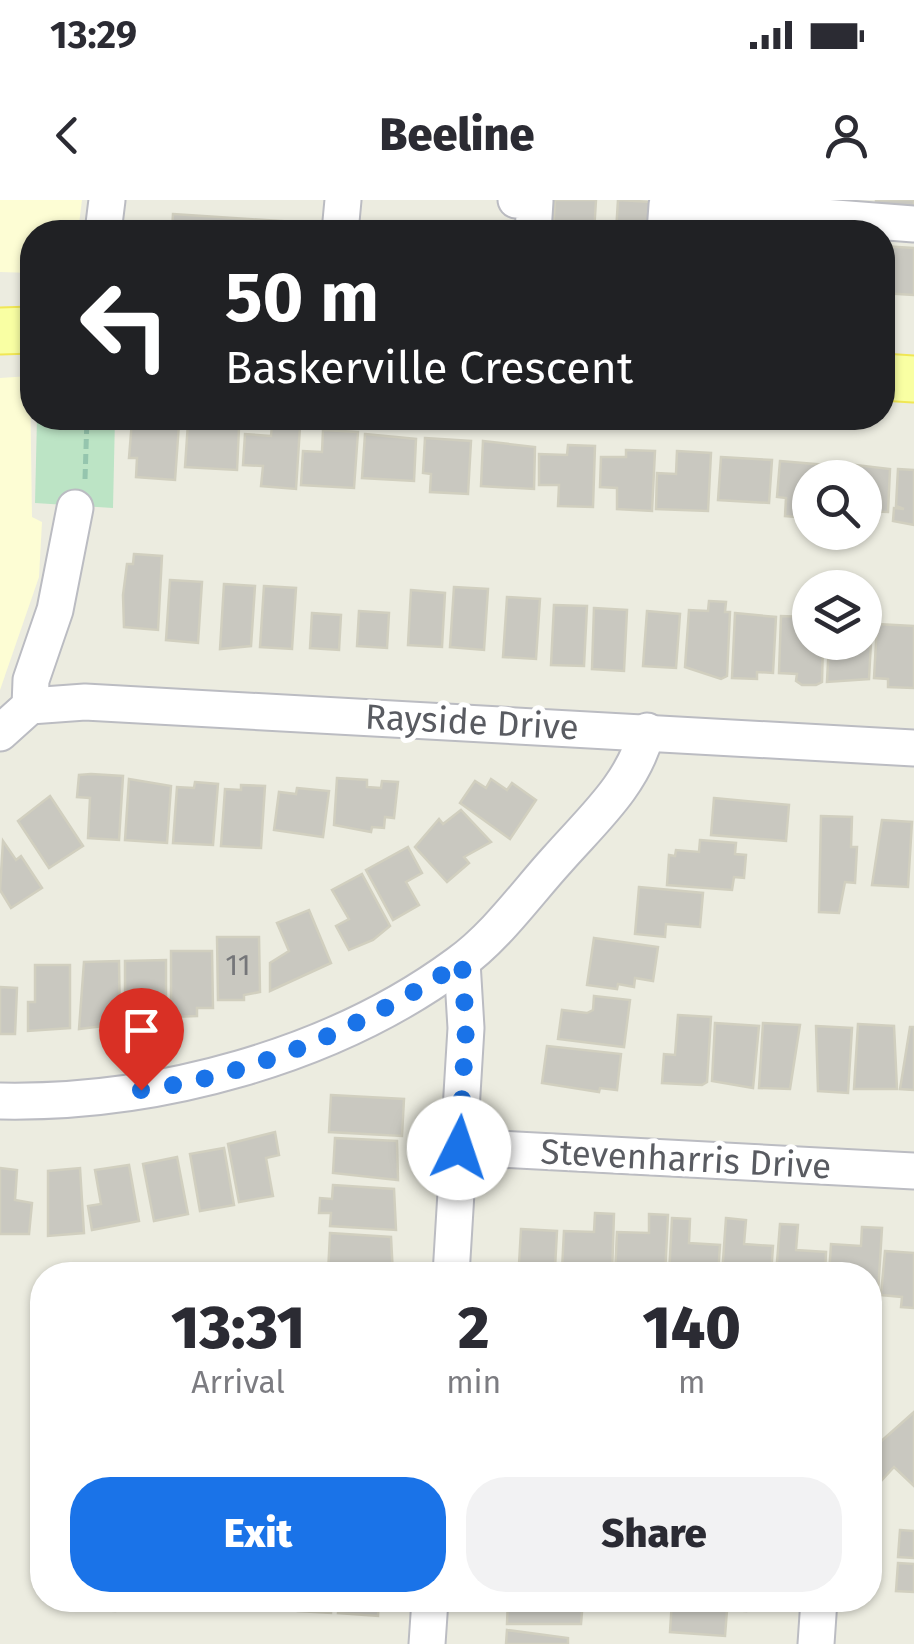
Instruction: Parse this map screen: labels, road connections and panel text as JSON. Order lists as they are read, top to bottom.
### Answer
{
  "streets": {
    "street": ["Rayside Drive", "Stevenharris Drive"]
  },
  "house_numbers": ["11"],
  "page": {
    "status": "13:29",
    "header": "Beeline",
    "turn": ["50 m", "Baskerville Crescent"],
    "eta": [
      "13:31",
      "Arrival",
      "2",
      "min",
      "140",
      "m"
    ],
    "buttons": ["Exit", "Share"]
  }
}
